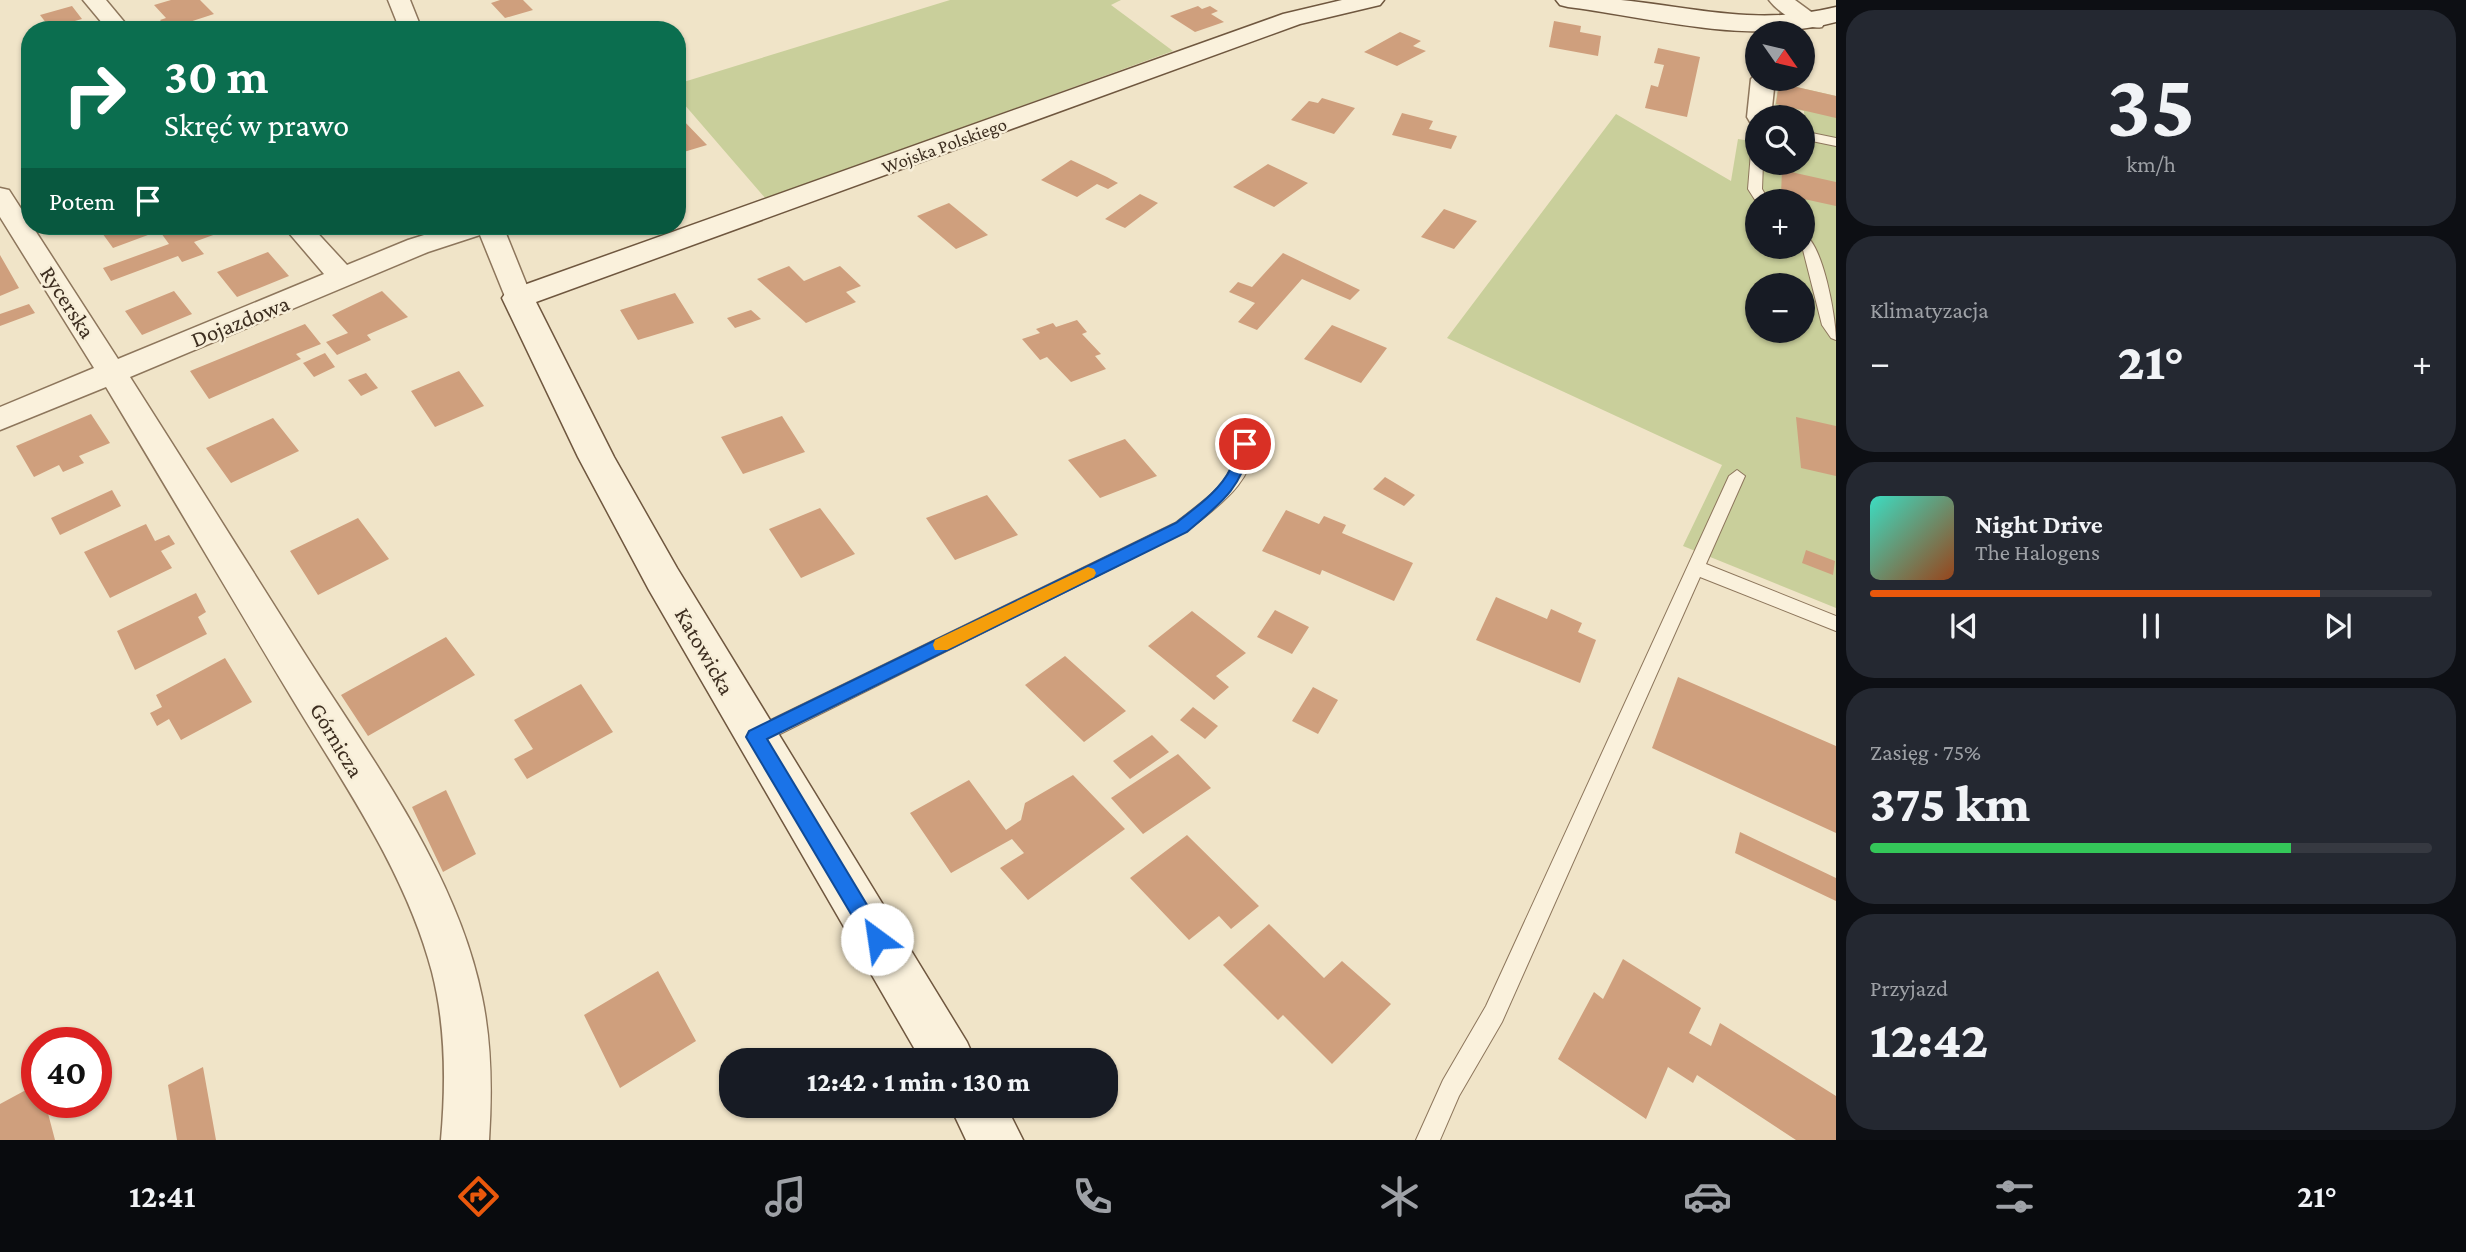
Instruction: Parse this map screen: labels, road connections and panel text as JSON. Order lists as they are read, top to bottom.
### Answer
{
  "streets": {
    "street": [
      "Wojska Polskiego",
      "Rycerska",
      "Dojazdowa",
      "Katowicka",
      "Górnicza"
    ]
  },
  "crossings": [
    ["Wojska Polskiego", "Katowicka"],
    ["Rycerska", "Dojazdowa"],
    ["Rycerska", "Górnicza"],
    ["Dojazdowa", "Górnicza"]
  ],
  "north": "bottom right",
  "page": {
    "tile": [
      ["35", "km/h"],
      "Klimatyzacja",
      ["Zasięg · 75%", "375 km"],
      ["Przyjazd", "12:42"]
    ],
    "map_buttons": ["+", "−"],
    "turn": ["30 m", "Skręć w prawo"],
    "then": "Potem",
    "heat": ["−", "21°", "+"],
    "song": ["Night Drive", "The Halogens"],
    "limit": "40",
    "trip": "12:42 · 1 min · 130 m",
    "tabs": ["12:41", "21°"]
  }
}
